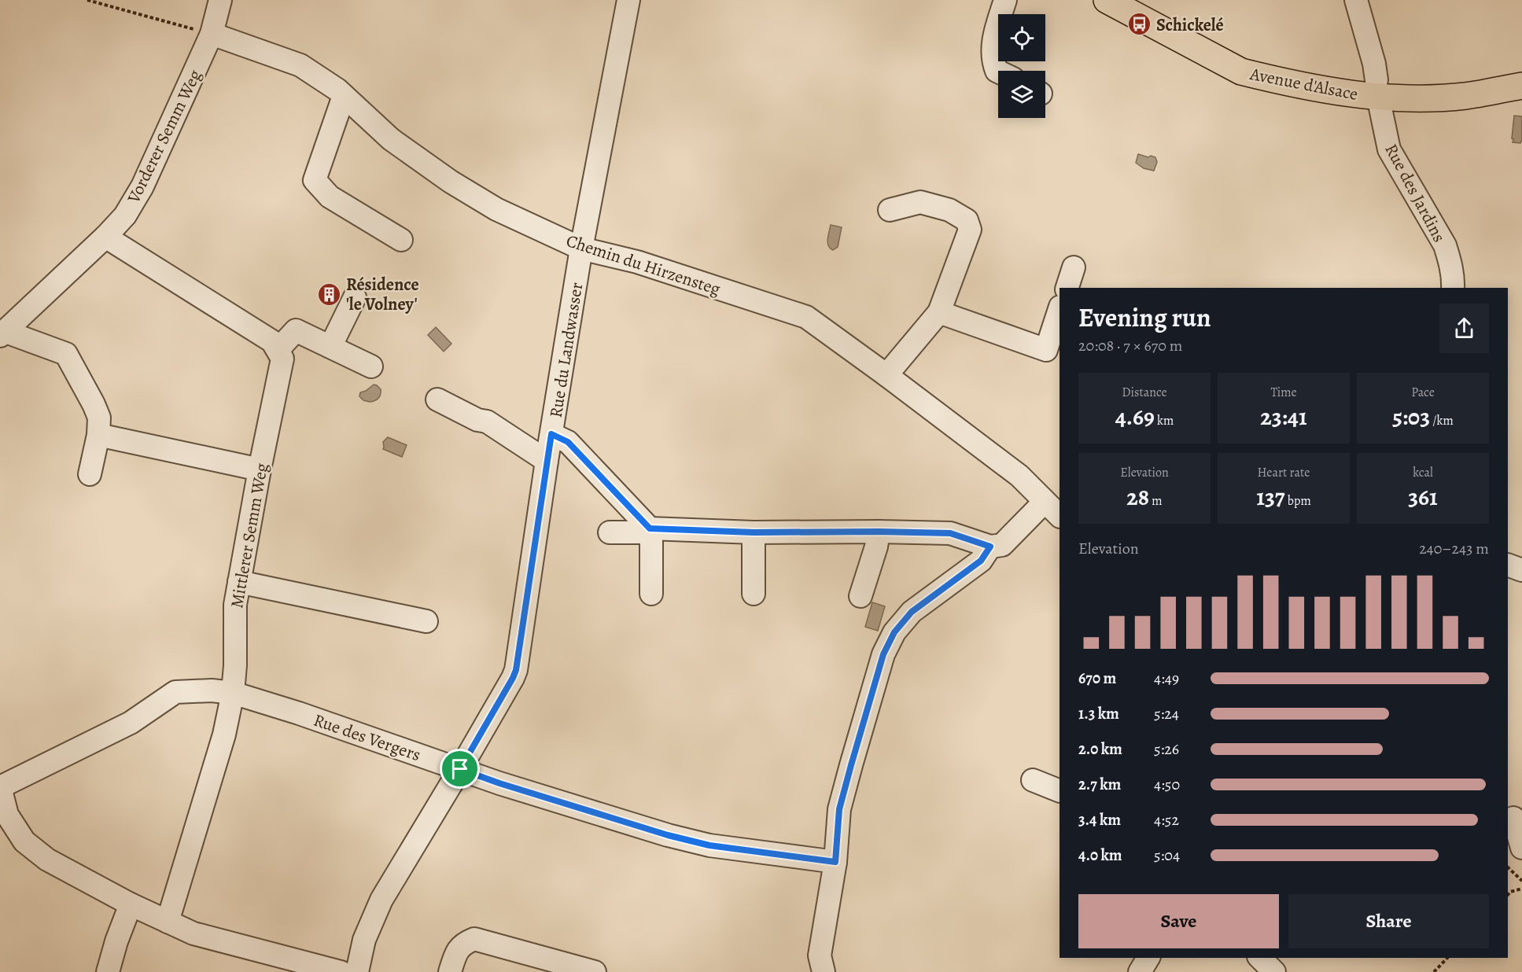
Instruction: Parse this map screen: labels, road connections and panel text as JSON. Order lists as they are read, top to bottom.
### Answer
{
  "streets": {
    "main road": ["Avenue d'Alsace"],
    "street": [
      "Vorderer Semm Weg",
      "Rue des Jardins",
      "Chemin du Hirzensteg",
      "Rue du Landwasser",
      "Mittlerer Semm Weg",
      "Rue des Vergers"
    ]
  },
  "crossings": [
    ["Avenue d'Alsace", "Rue des Jardins"],
    ["Vorderer Semm Weg", "Chemin du Hirzensteg"],
    ["Chemin du Hirzensteg", "Rue du Landwasser"],
    ["Rue du Landwasser", "Rue des Vergers"],
    ["Mittlerer Semm Weg", "Rue des Vergers"]
  ],
  "places": {
    "bus stop": ["Schickelé"],
    "building": ["Résidence 'le Volney'"]
  },
  "page": {
    "heading": ["Evening run", "20:08 · 7 × 670 m"],
    "stats": [
      ["Distance", "4.69 km"],
      ["Time", "23:41"],
      ["Pace", "5:03 /km"],
      ["Elevation", "28 m"],
      ["Heart rate", "137 bpm"],
      ["kcal", "361"]
    ],
    "chart": ["Elevation", "240–243 m"],
    "list": [
      {
        "name": "670 m",
        "note": "4:49"
      },
      {
        "name": "1.3 km",
        "note": "5:24"
      },
      {
        "name": "2.0 km",
        "note": "5:26"
      },
      {
        "name": "2.7 km",
        "note": "4:50"
      },
      {
        "name": "3.4 km",
        "note": "4:52"
      },
      {
        "name": "4.0 km",
        "note": "5:04"
      }
    ],
    "buttons": ["Save", "Share"]
  }
}
